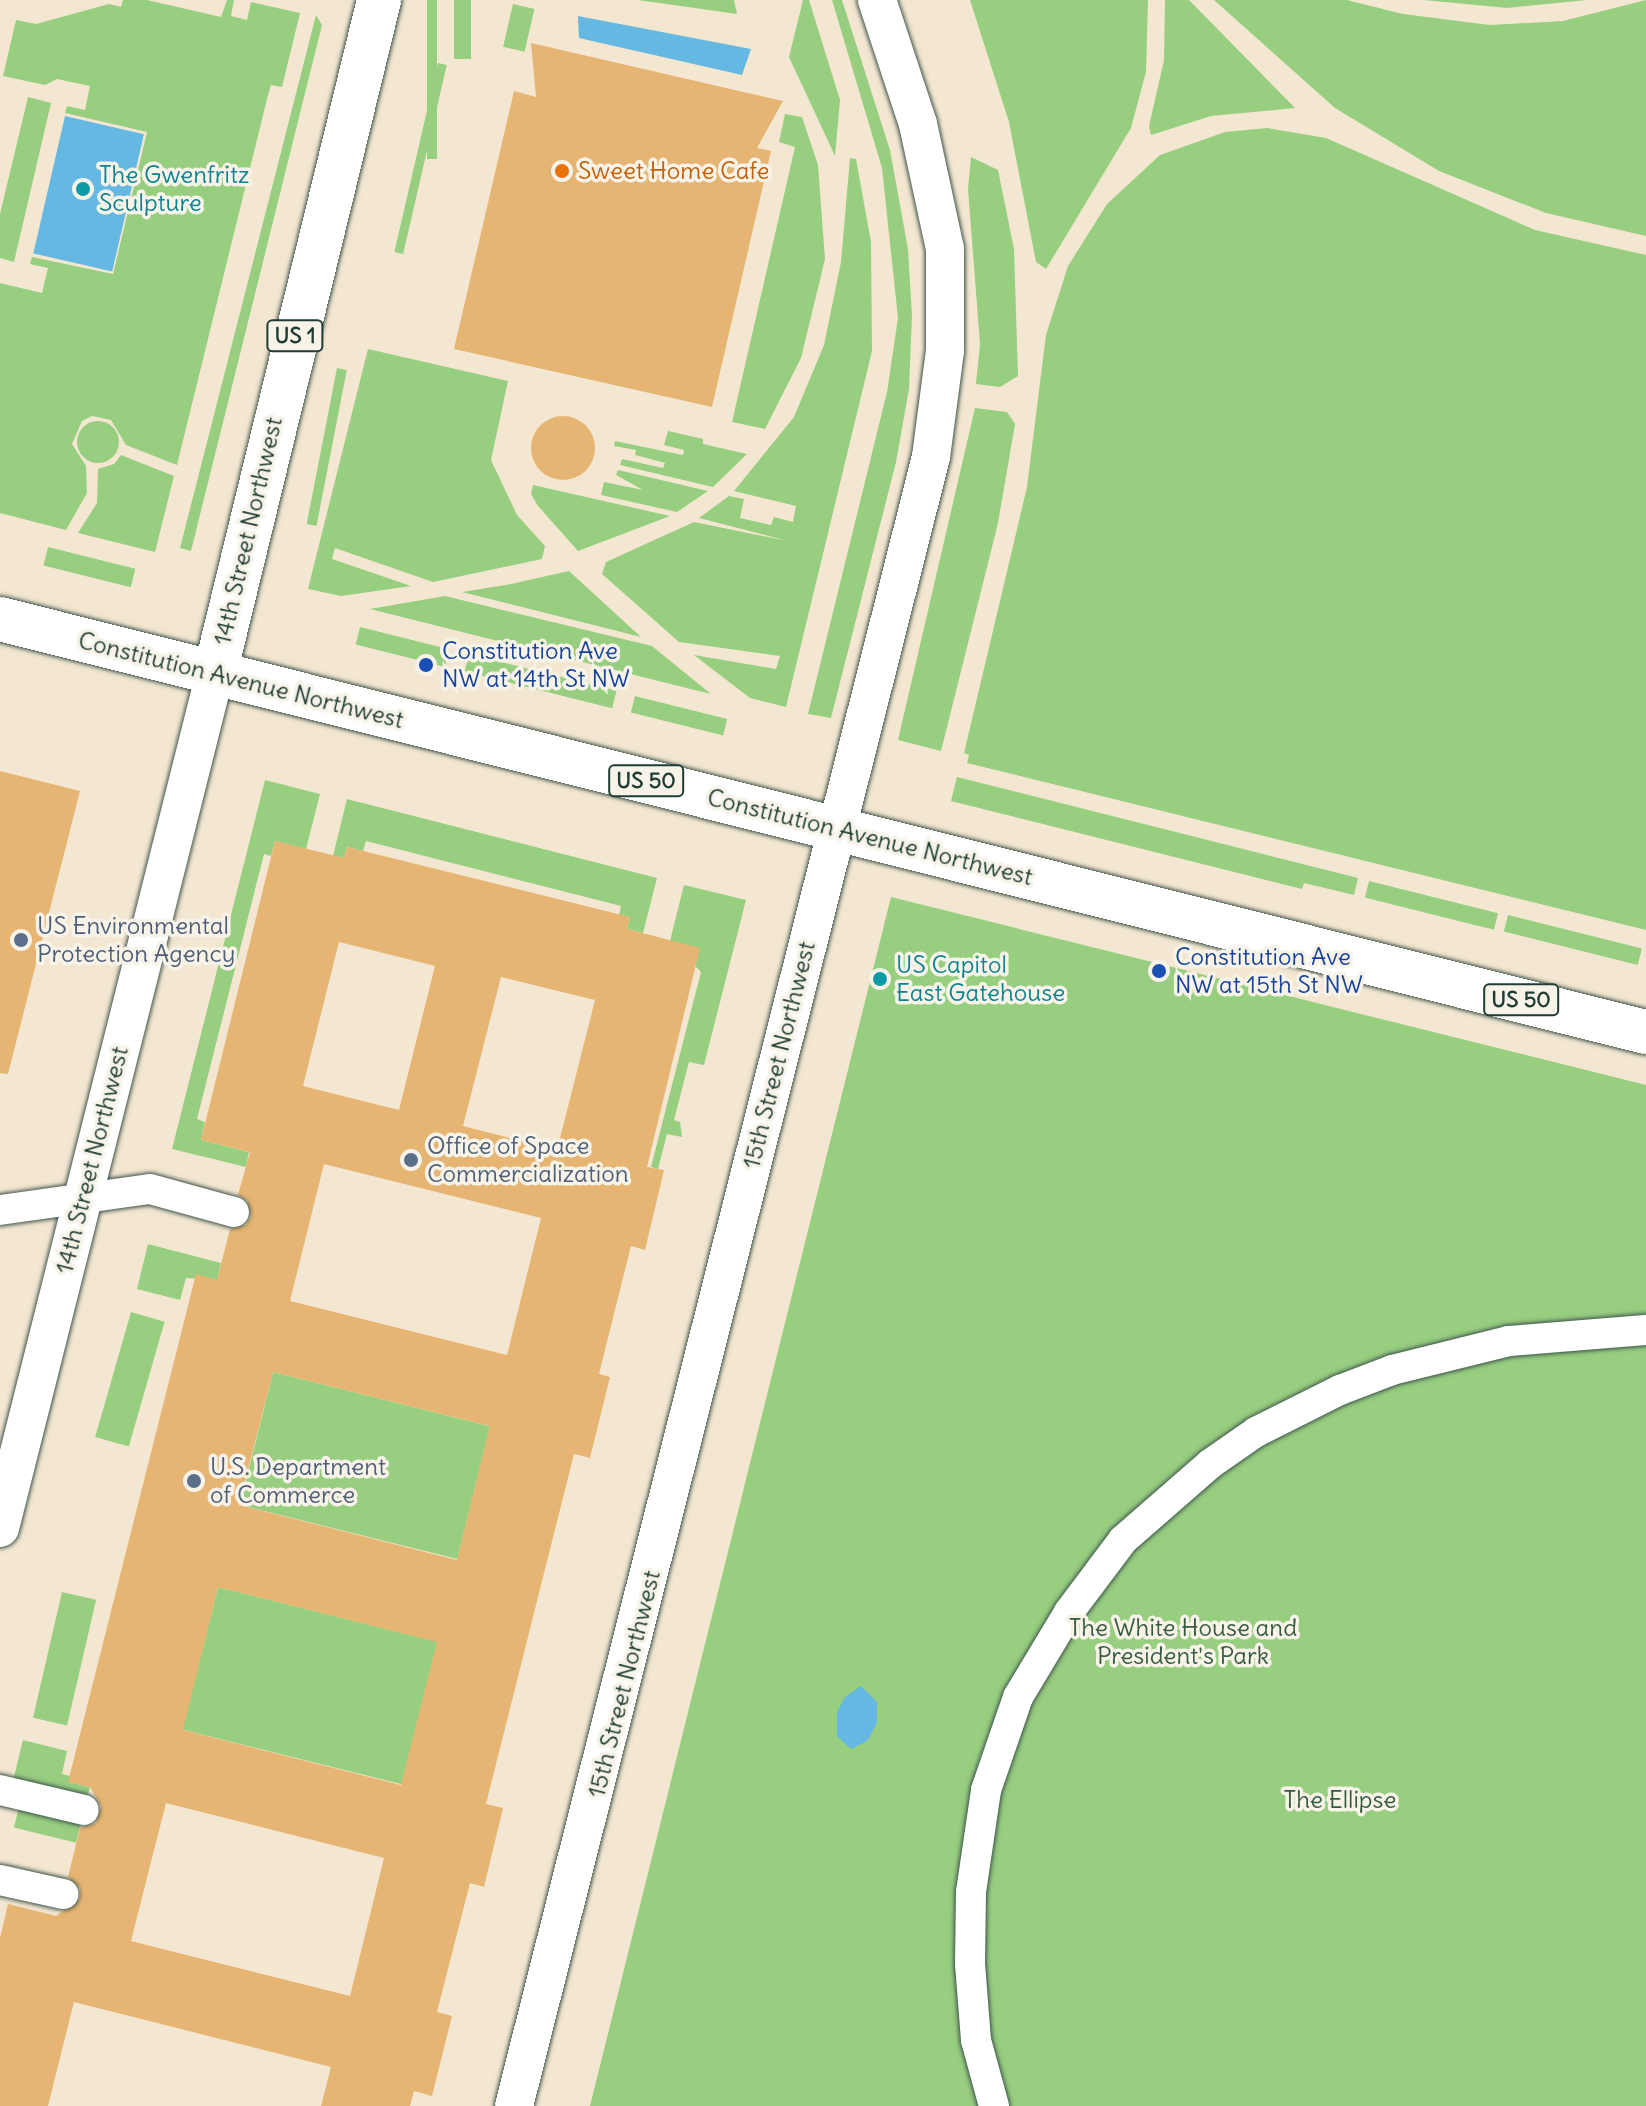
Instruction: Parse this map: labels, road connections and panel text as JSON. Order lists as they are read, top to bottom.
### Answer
{
  "streets": {
    "highway": [
      "US 1",
      "14th Street Northwest",
      "Constitution Avenue Northwest",
      "US 50"
    ],
    "main road": ["15th Street Northwest"]
  },
  "crossings": [
    ["14th Street Northwest", "Constitution Avenue Northwest"],
    ["Constitution Avenue Northwest", "15th Street Northwest"]
  ],
  "parks": ["The White House and President's Park", "The Ellipse"],
  "places": [
    "Sweet Home Cafe",
    "The Gwenfritz Sculpture",
    "Constitution Ave NW at 14th St NW",
    "US Environmental Protection Agency",
    "Constitution Ave NW at 15th St NW",
    "US Capitol East Gatehouse",
    "Office of Space Commercialization",
    "U.S. Department of Commerce"
  ]
}
